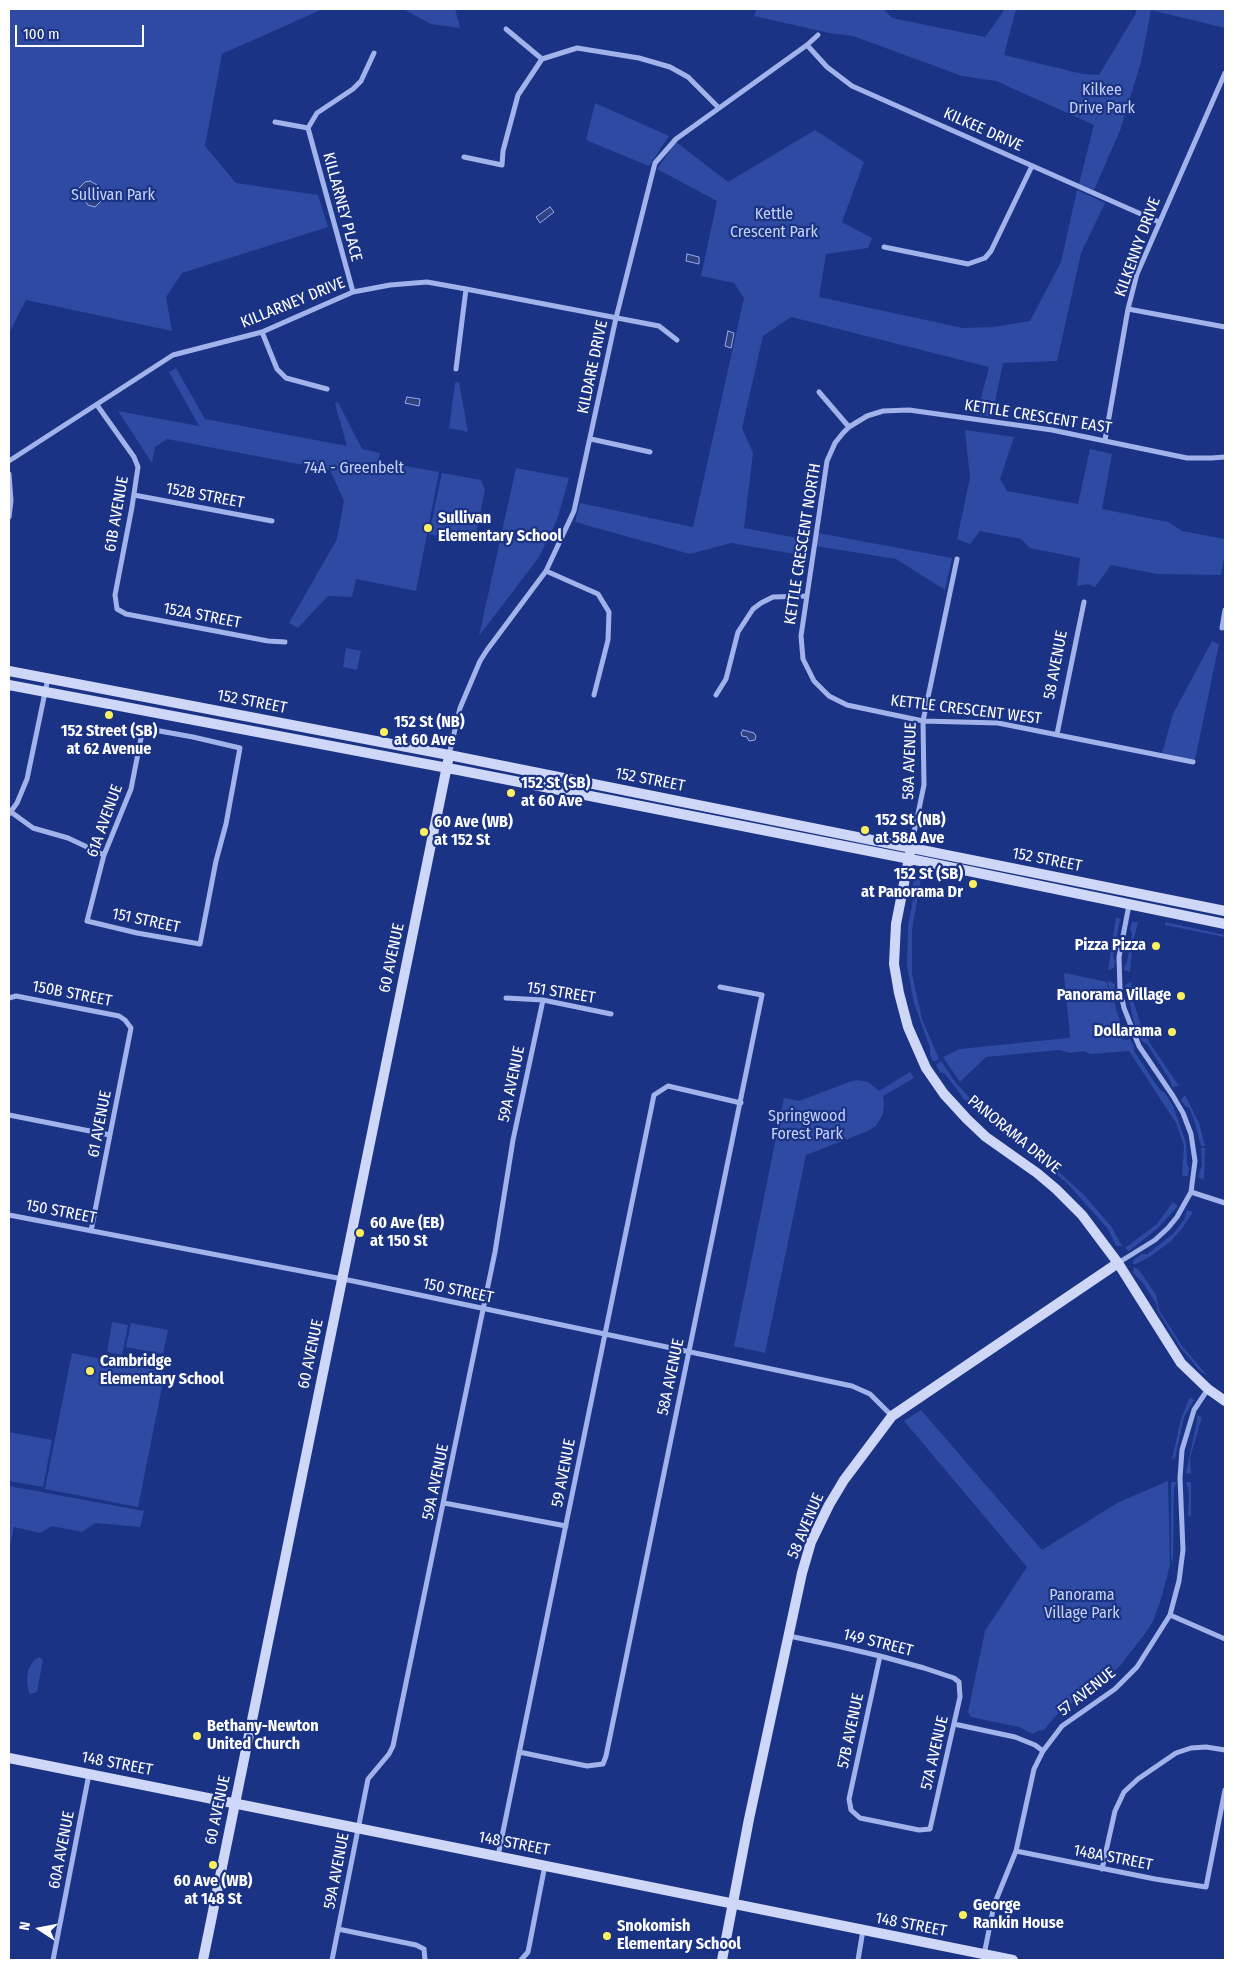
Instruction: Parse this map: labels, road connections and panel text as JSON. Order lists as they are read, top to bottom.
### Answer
{
  "streets": {
    "main road": [
      "58 AVENUE",
      "152 STREET",
      "60 AVENUE",
      "PANORAMA DRIVE",
      "148 STREET"
    ],
    "street": [
      "KILKEE DRIVE",
      "KILLARNEY PLACE",
      "KILKENNY DRIVE",
      "KILLARNEY DRIVE",
      "KILDARE DRIVE",
      "KETTLE CRESCENT EAST",
      "152B STREET",
      "61B AVENUE",
      "KETTLE CRESCENT NORTH",
      "152A STREET",
      "KETTLE CRESCENT WEST",
      "58A AVENUE",
      "61A AVENUE",
      "151 STREET",
      "150B STREET",
      "59A AVENUE",
      "61 AVENUE",
      "150 STREET",
      "59 AVENUE",
      "149 STREET",
      "57 AVENUE",
      "57B AVENUE",
      "57A AVENUE",
      "60A AVENUE",
      "148A STREET"
    ]
  },
  "crossings": [
    ["KILKEE DRIVE", "KILKENNY DRIVE"],
    ["KILKEE DRIVE", "KILDARE DRIVE"],
    ["KILLARNEY PLACE", "KILLARNEY DRIVE"],
    ["KILKENNY DRIVE", "KETTLE CRESCENT EAST"],
    ["KILLARNEY DRIVE", "KILDARE DRIVE"],
    ["KILLARNEY DRIVE", "61B AVENUE"],
    ["KILDARE DRIVE", "152 STREET"],
    ["KILDARE DRIVE", "60 AVENUE"],
    ["KETTLE CRESCENT EAST", "KETTLE CRESCENT NORTH"],
    ["152B STREET", "61B AVENUE"],
    ["61B AVENUE", "152A STREET"],
    ["KETTLE CRESCENT NORTH", "KETTLE CRESCENT WEST"],
    ["58 AVENUE", "KETTLE CRESCENT WEST"],
    ["58 AVENUE", "PANORAMA DRIVE"],
    ["58 AVENUE", "150 STREET"],
    ["58 AVENUE", "149 STREET"],
    ["58 AVENUE", "148 STREET"],
    ["152 STREET", "58A AVENUE"],
    ["152 STREET", "60 AVENUE"],
    ["152 STREET", "PANORAMA DRIVE"],
    ["KETTLE CRESCENT WEST", "58A AVENUE"],
    ["58A AVENUE", "PANORAMA DRIVE"],
    ["58A AVENUE", "150 STREET"],
    ["58A AVENUE", "59 AVENUE"],
    ["61A AVENUE", "151 STREET"],
    ["151 STREET", "59A AVENUE"],
    ["60 AVENUE", "150 STREET"],
    ["60 AVENUE", "148 STREET"],
    ["150B STREET", "61 AVENUE"],
    ["59A AVENUE", "150 STREET"],
    ["59A AVENUE", "148 STREET"],
    ["61 AVENUE", "150 STREET"],
    ["PANORAMA DRIVE", "57 AVENUE"],
    ["150 STREET", "59 AVENUE"],
    ["59 AVENUE", "148 STREET"],
    ["149 STREET", "57B AVENUE"],
    ["149 STREET", "57A AVENUE"],
    ["57 AVENUE", "148 STREET"],
    ["57 AVENUE", "148A STREET"],
    ["57B AVENUE", "57A AVENUE"],
    ["148 STREET", "60A AVENUE"]
  ],
  "parks": [
    "Kilkee Drive Park",
    "Sullivan Park",
    "Kettle Crescent Park",
    "74A - Greenbelt",
    "Springwood Forest Park",
    "Panorama Village Park"
  ],
  "places": [
    "Sullivan Elementary School",
    "152 Street (SB) at 62 Avenue",
    "152 St (NB) at 60 Ave",
    "152 St (SB) at 60 Ave",
    "152 St (NB) at 58A Ave",
    "60 Ave (WB) at 152 St",
    "152 St (SB) at Panorama Dr",
    "Pizza Pizza",
    "Panorama Village",
    "Dollarama",
    "60 Ave (EB) at 150 St",
    "Cambridge Elementary School",
    "Bethany-Newton United Church",
    "60 Ave (WB) at 148 St",
    "George Rankin House",
    "Snokomish Elementary School"
  ],
  "scale_bar": "100 m",
  "north": "left"
}
